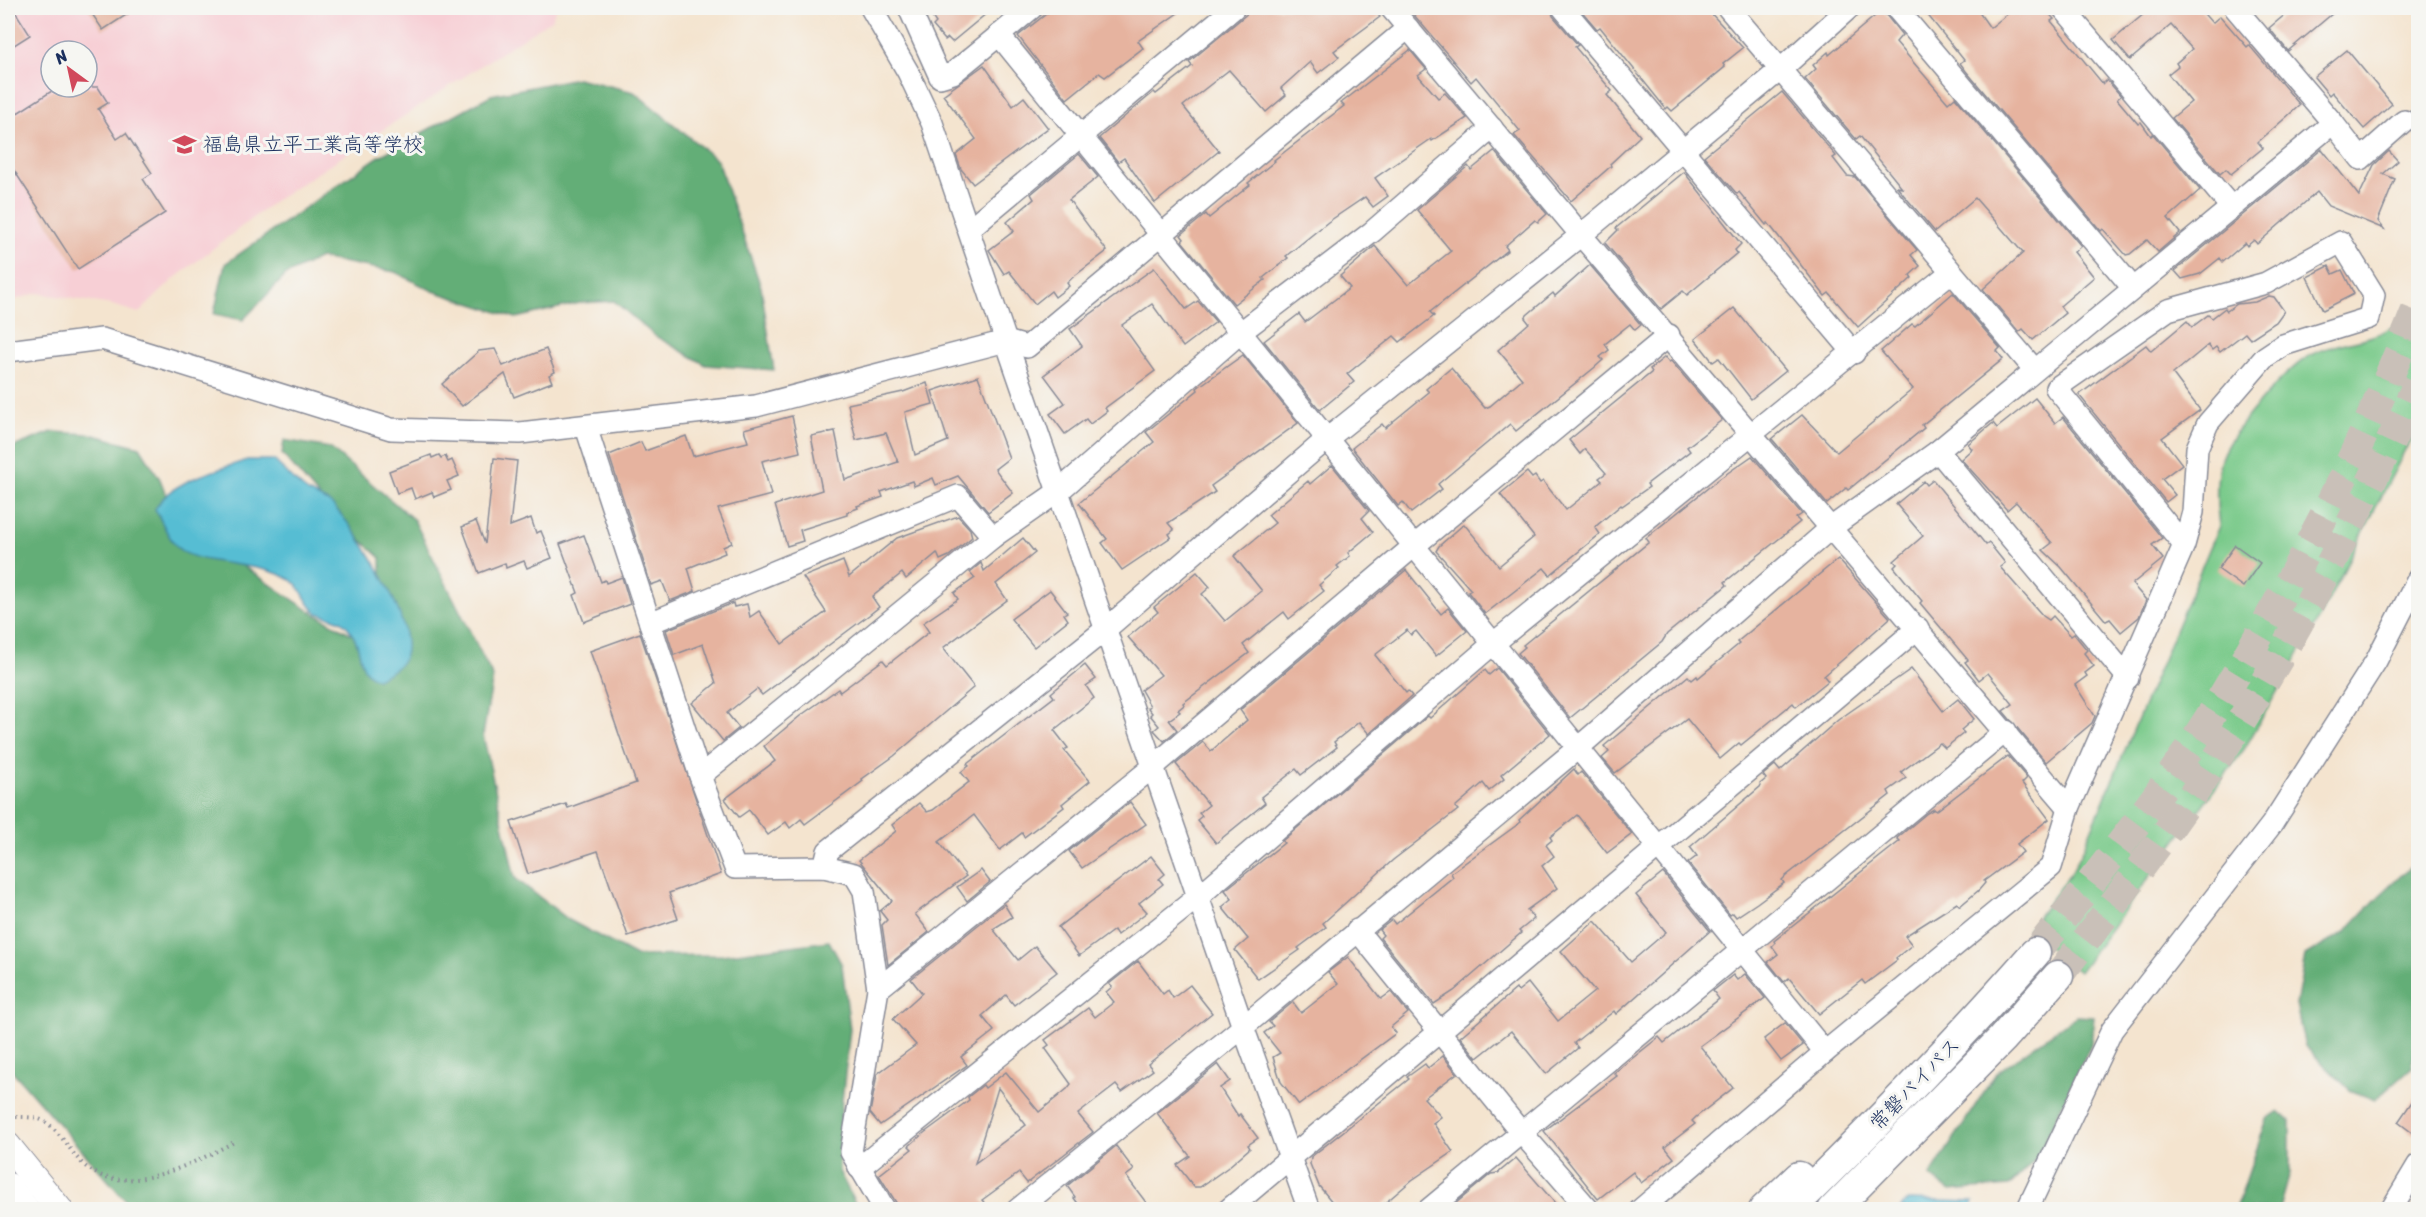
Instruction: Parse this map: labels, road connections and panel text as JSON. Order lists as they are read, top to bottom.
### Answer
{
  "streets": {
    "highway": ["常磐バイパス"]
  },
  "places": {
    "school or university": ["福島県立平工業高等学校"]
  },
  "north": "top left"
}
